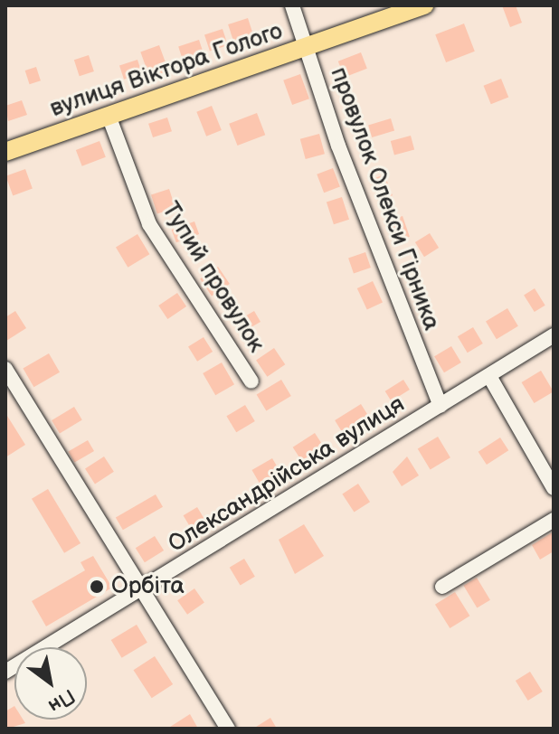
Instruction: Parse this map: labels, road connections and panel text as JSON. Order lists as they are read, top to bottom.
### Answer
{
  "streets": {
    "main road": ["вулиця Віктора Голого"],
    "street": ["провулок Олекси Гірника", "Тупий провулок", "Олександрійська вулиця"]
  },
  "crossings": [
    ["вулиця Віктора Голого", "провулок Олекси Гірника"],
    ["вулиця Віктора Голого", "Тупий провулок"],
    ["провулок Олекси Гірника", "Олександрійська вулиця"]
  ],
  "places": ["Орбіта"],
  "north": "bottom right"
}
